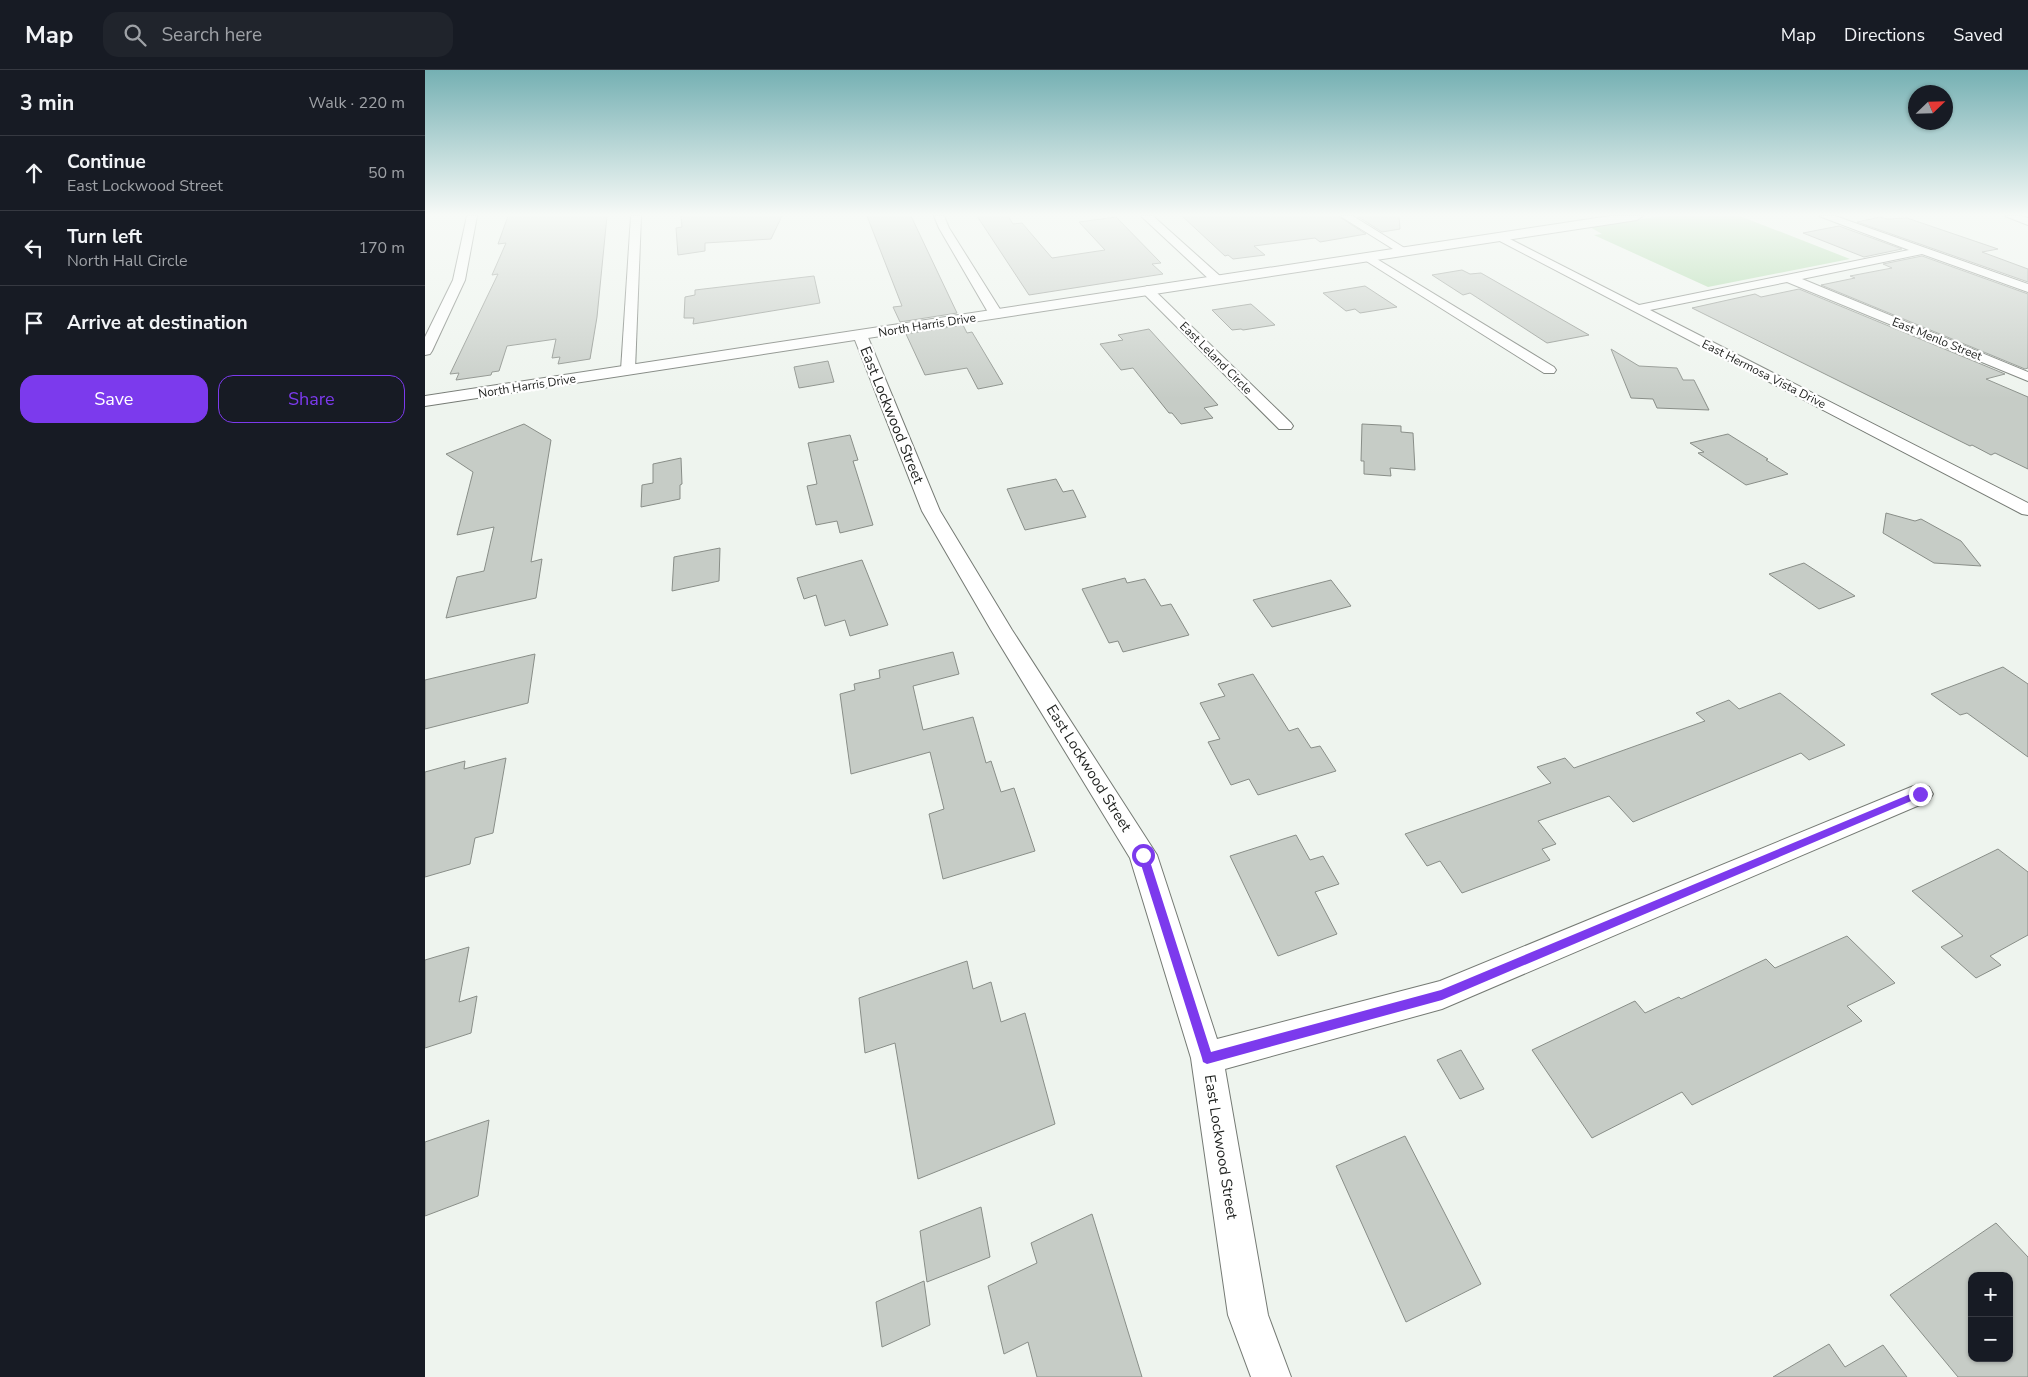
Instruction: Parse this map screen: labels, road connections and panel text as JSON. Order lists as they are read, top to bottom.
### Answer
{
  "streets": {
    "street": [
      "North Harris Drive",
      "East Menlo Street",
      "East Leland Circle",
      "East Hermosa Vista Drive",
      "East Lockwood Street"
    ]
  },
  "crossings": [
    ["North Harris Drive", "East Leland Circle"],
    ["North Harris Drive", "East Lockwood Street"]
  ],
  "north": "top right",
  "page": {
    "header": "Map",
    "search": "Search here",
    "nav": ["Map", "Directions", "Saved"],
    "heading": ["3 min", "Walk · 220 m"],
    "list": [
      ["Continue", "East Lockwood Street", "50 m"],
      ["Turn left", "North Hall Circle", "170 m"],
      "Arrive at destination"
    ],
    "buttons": ["Save", "Share"],
    "map_buttons": ["+", "−"]
  }
}
